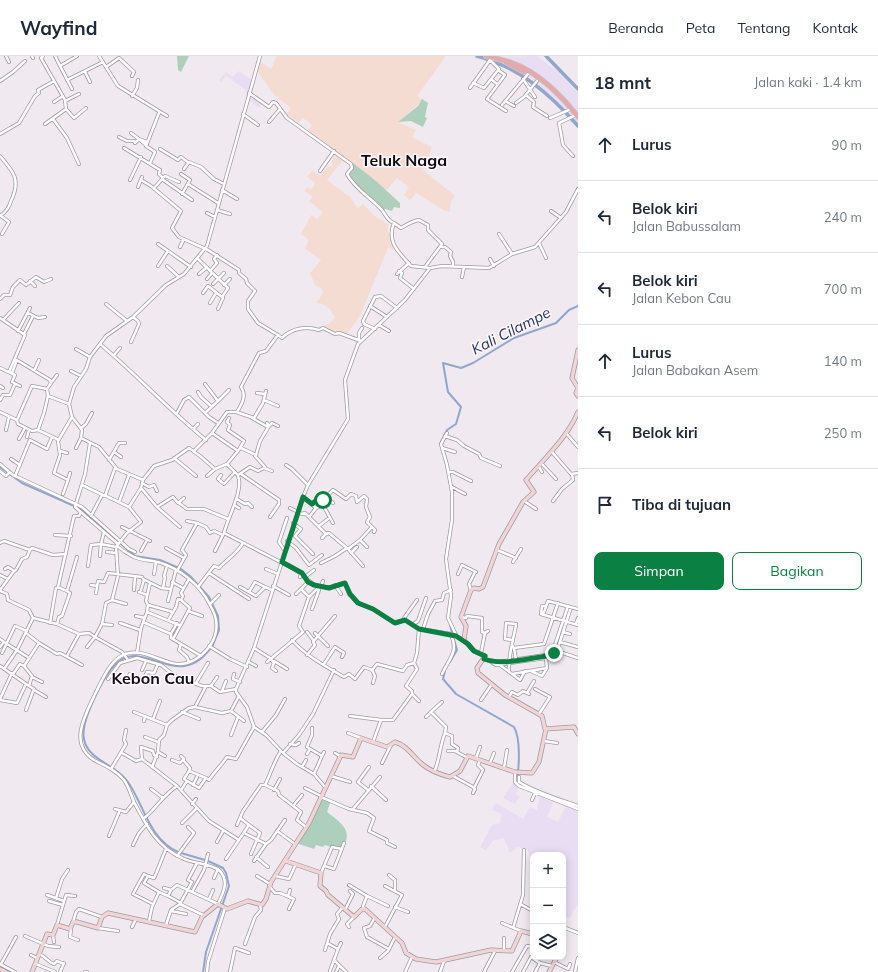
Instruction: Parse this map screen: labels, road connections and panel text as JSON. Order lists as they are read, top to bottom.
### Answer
{
  "districts": ["Teluk Naga", "Kebon Cau"],
  "water": ["Kali Cilampe"],
  "page": {
    "header": "Wayfind",
    "nav": [
      "Beranda",
      "Peta",
      "Tentang",
      "Kontak"
    ],
    "heading": ["18 mnt", "Jalan kaki · 1.4 km"],
    "list": [
      ["Lurus", "90 m"],
      ["Belok kiri", "Jalan Babussalam", "240 m"],
      ["Belok kiri", "Jalan Kebon Cau", "700 m"],
      ["Lurus", "Jalan Babakan Asem", "140 m"],
      ["Belok kiri", "250 m"],
      "Tiba di tujuan"
    ],
    "buttons": ["Simpan", "Bagikan"],
    "map_buttons": ["+", "−"]
  }
}
